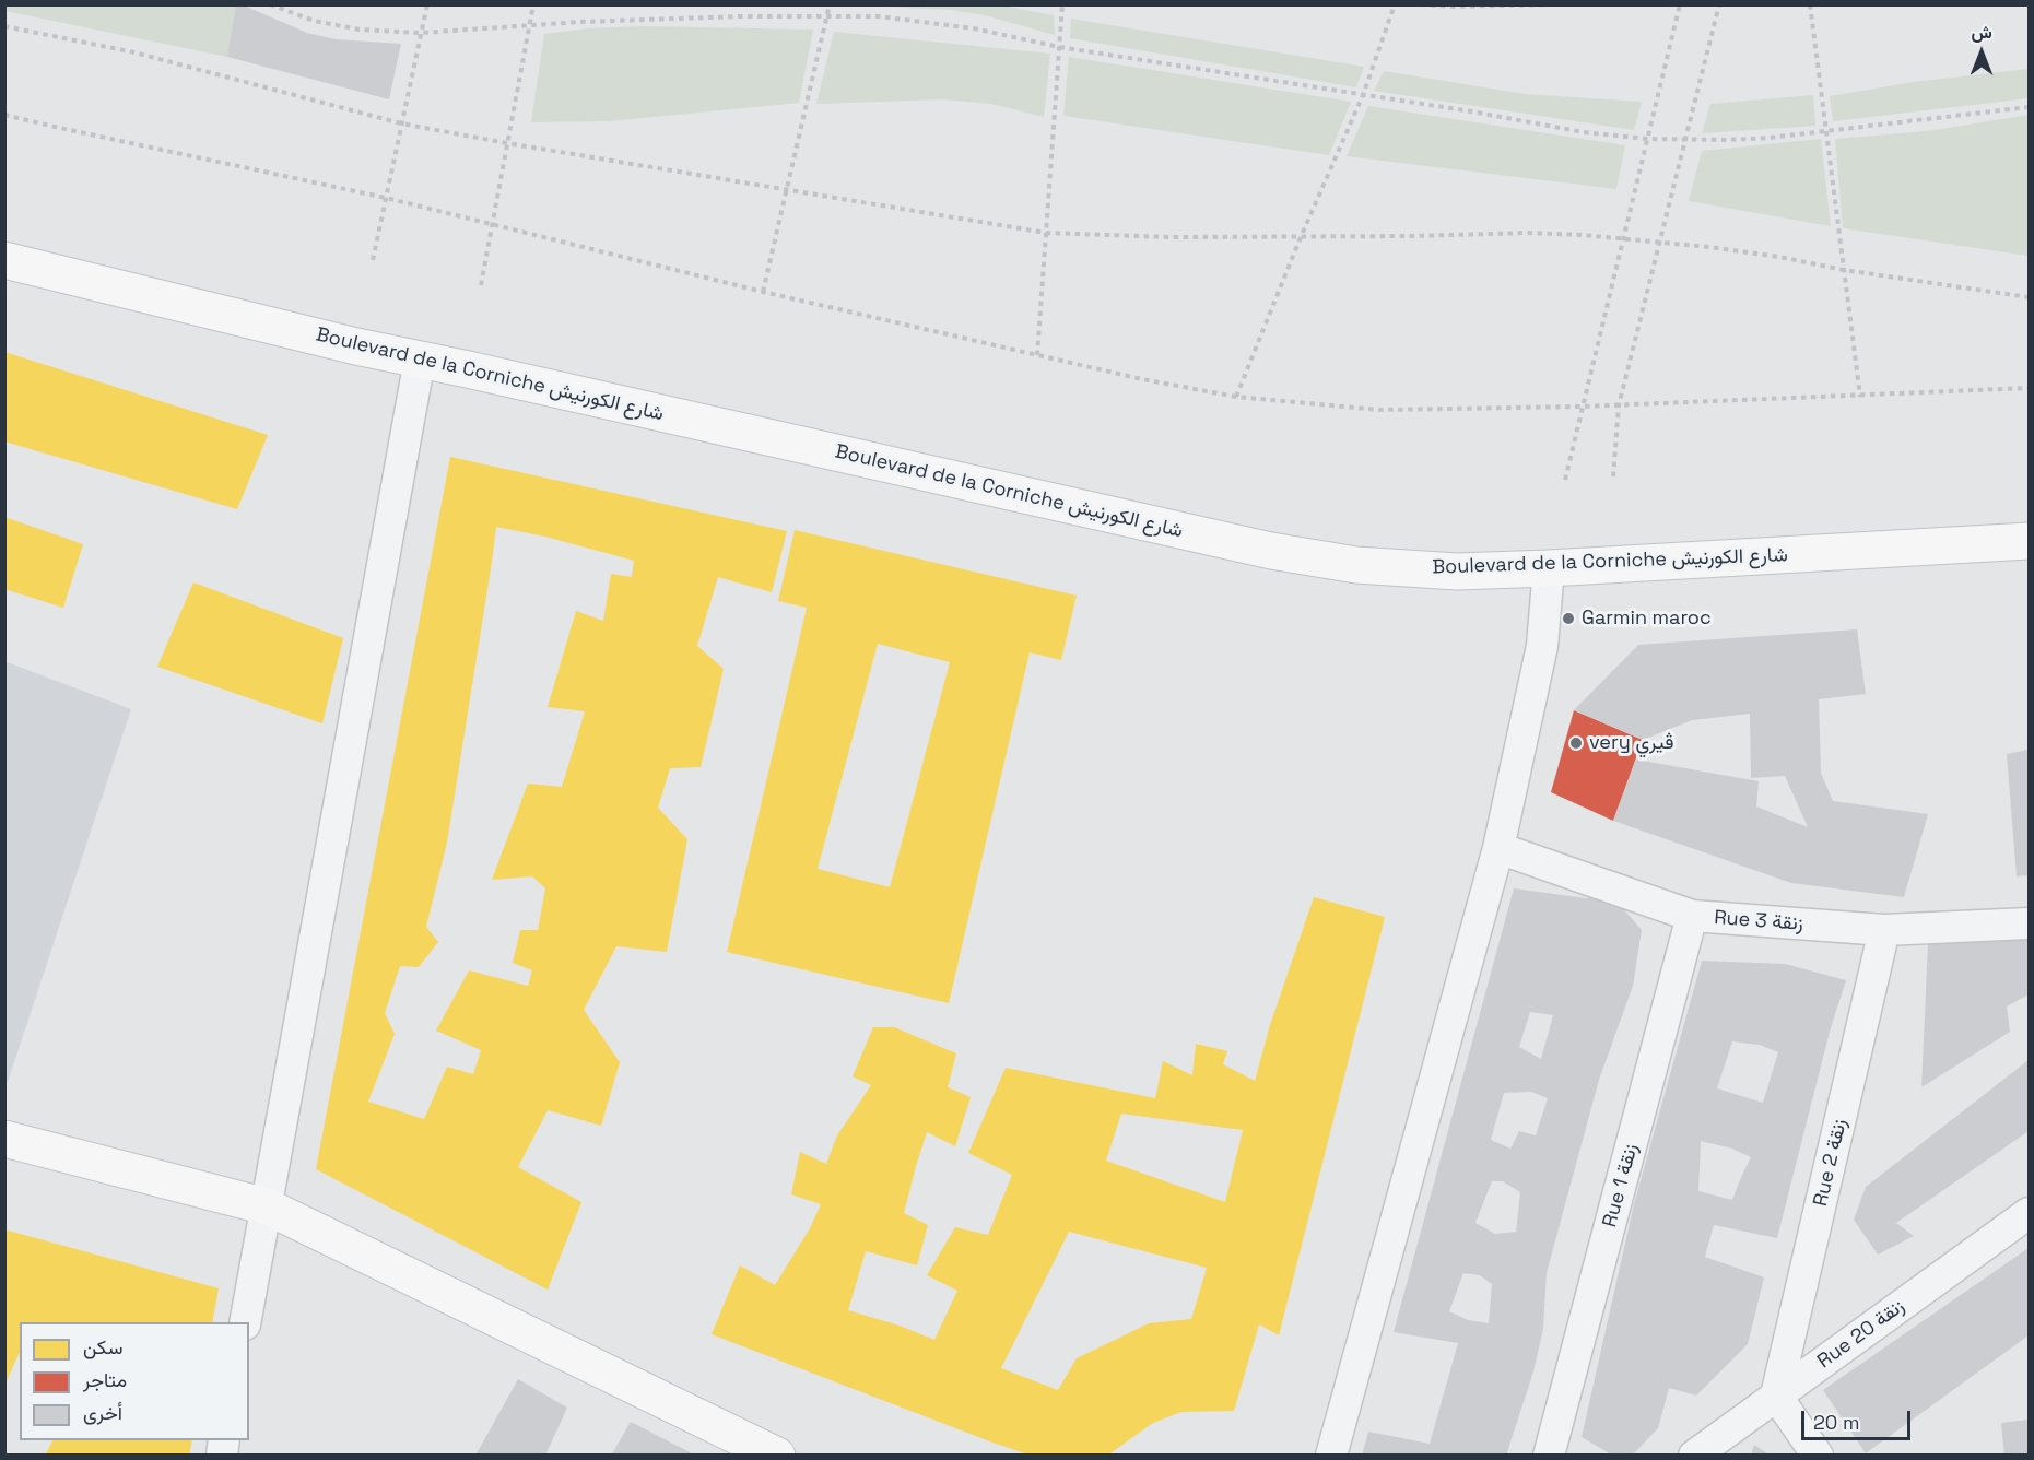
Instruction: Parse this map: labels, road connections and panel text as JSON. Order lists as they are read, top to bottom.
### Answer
{
  "streets": {
    "main road": ["Boulevard de la Corniche شارع الكورنيش"],
    "street": [
      "Rue 3 زنقة",
      "Rue 2 زنقة",
      "Rue 1 زنقة",
      "Rue 20 زنقة"
    ]
  },
  "crossings": [
    ["Rue 3 زنقة", "Rue 2 زنقة"],
    ["Rue 3 زنقة", "Rue 1 زنقة"],
    ["Rue 2 زنقة", "Rue 20 زنقة"]
  ],
  "places": ["Garmin maroc", "very ڤيري"],
  "legend": ["سكن", "متاجر", "أخرى"],
  "scale_bar": "20 m",
  "north": "top"
}
